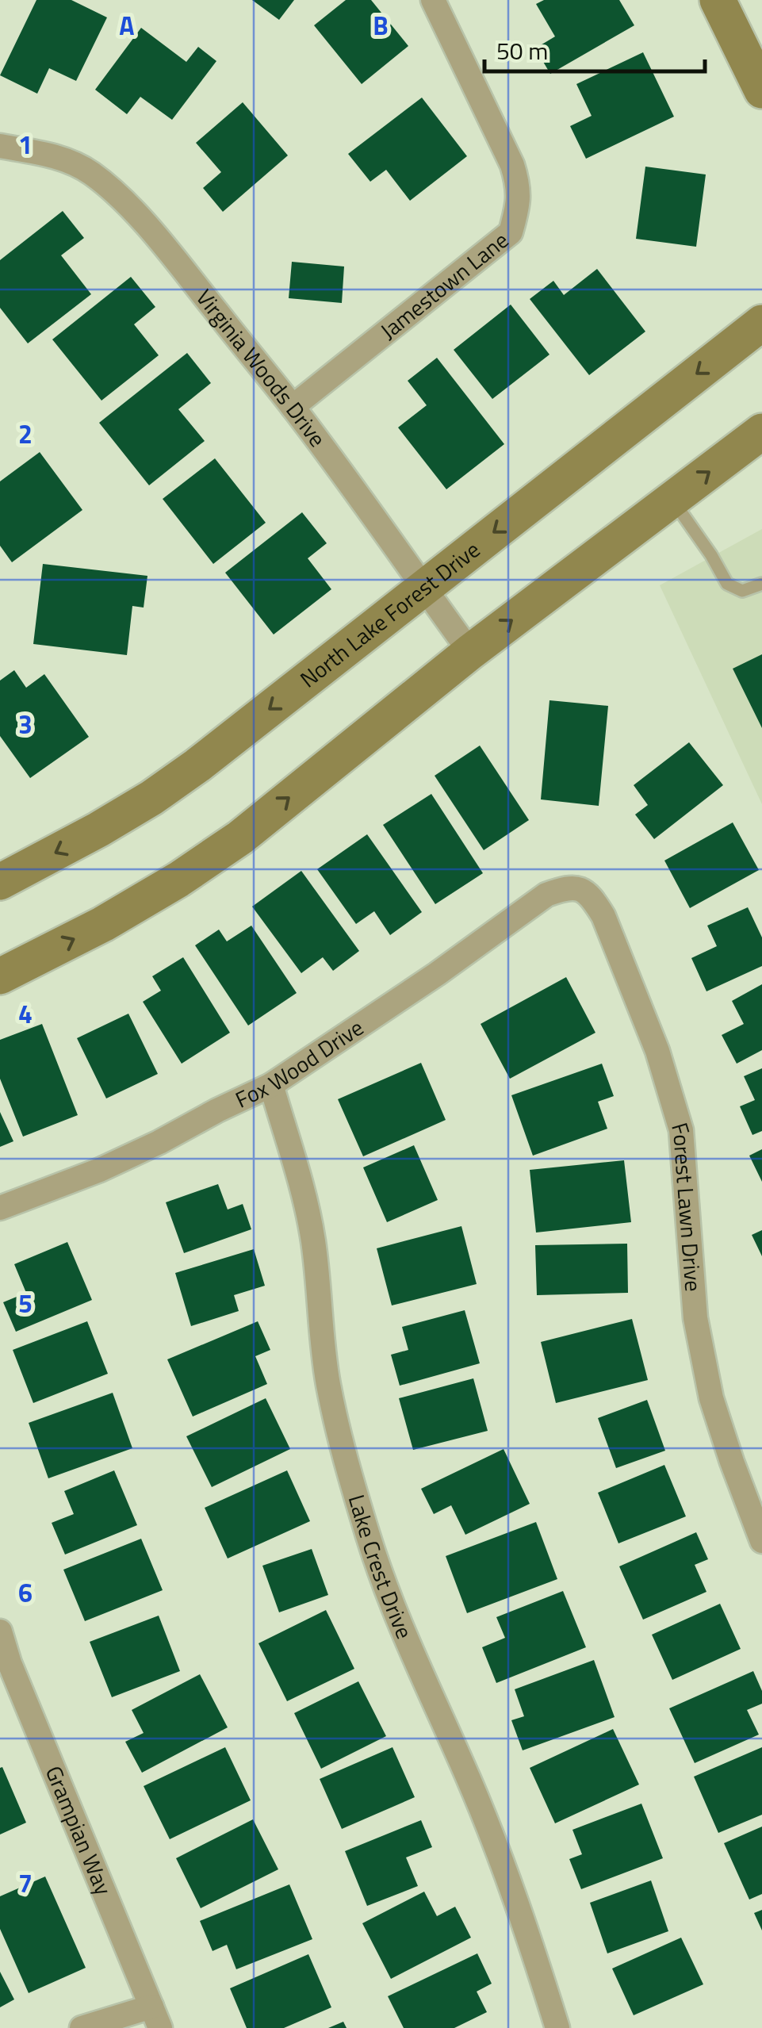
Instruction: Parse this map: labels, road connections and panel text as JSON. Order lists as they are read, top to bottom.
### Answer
{
  "streets": {
    "main road": ["North Lake Forest Drive"],
    "street": [
      "Jamestown Lane",
      "Virginia Woods Drive",
      "Fox Wood Drive",
      "Forest Lawn Drive",
      "Lake Crest Drive",
      "Grampian Way"
    ]
  },
  "crossings": [
    ["Jamestown Lane", "Virginia Woods Drive"],
    ["Virginia Woods Drive", "North Lake Forest Drive"],
    ["Fox Wood Drive", "Forest Lawn Drive"],
    ["Fox Wood Drive", "Lake Crest Drive"]
  ],
  "scale_bar": "50 m",
  "grid": {
    "columns": ["A", "B"],
    "rows": [
      "1",
      "2",
      "3",
      "4",
      "5",
      "6",
      "7"
    ]
  }
}
